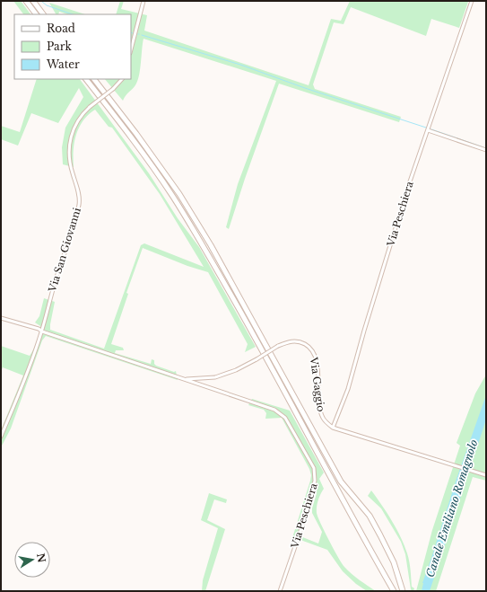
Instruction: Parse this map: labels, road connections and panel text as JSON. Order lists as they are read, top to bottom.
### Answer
{
  "streets": {
    "street": ["Via Peschiera", "Via San Giovanni", "Via Gaggio"]
  },
  "crossings": [
    ["Via Peschiera", "Via Gaggio"]
  ],
  "water": ["Canale Emiliano Romagnolo"],
  "legend": ["Road", "Park", "Water"],
  "north": "right"
}
